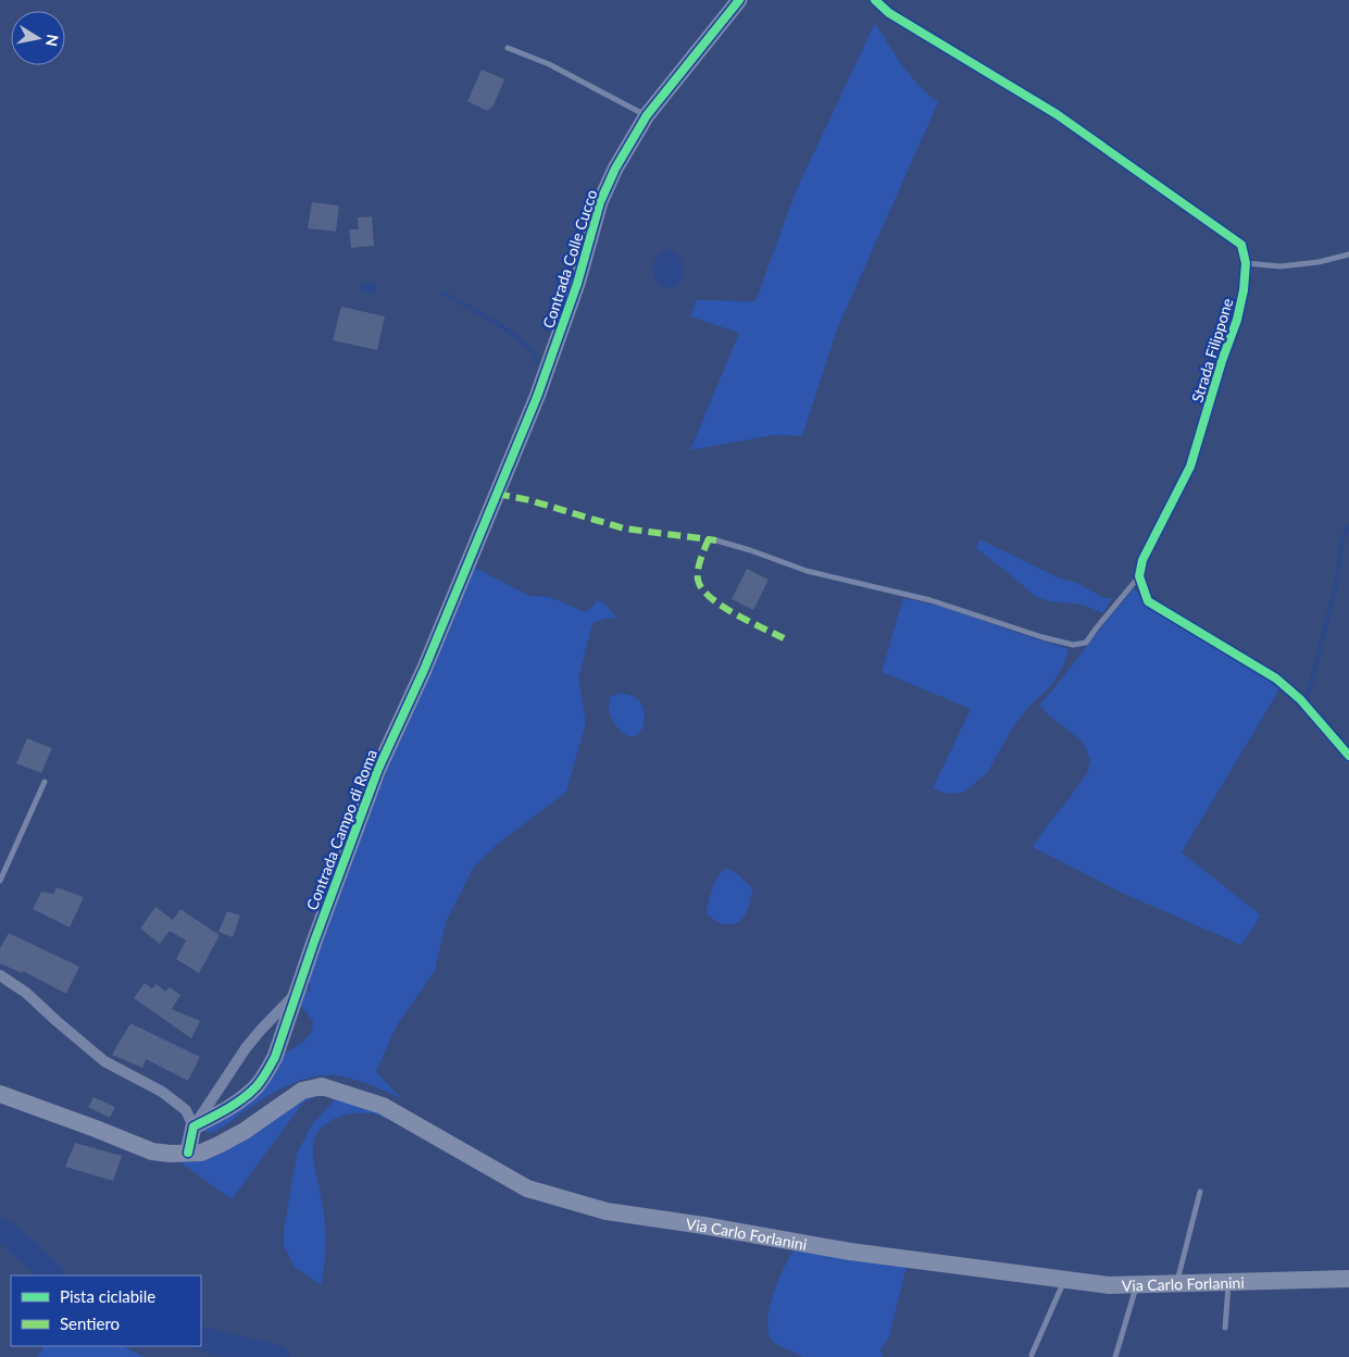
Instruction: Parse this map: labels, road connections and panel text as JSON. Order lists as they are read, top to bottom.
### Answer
{
  "streets": {
    "main road": ["Via Carlo Forlanini"],
    "street": ["Contrada Colle Cucco", "Strada Filippone", "Contrada Campo di Roma"]
  },
  "crossings": [
    ["Contrada Colle Cucco", "Contrada Campo di Roma"]
  ],
  "legend": ["Pista ciclabile", "Sentiero"],
  "north": "right"
}
